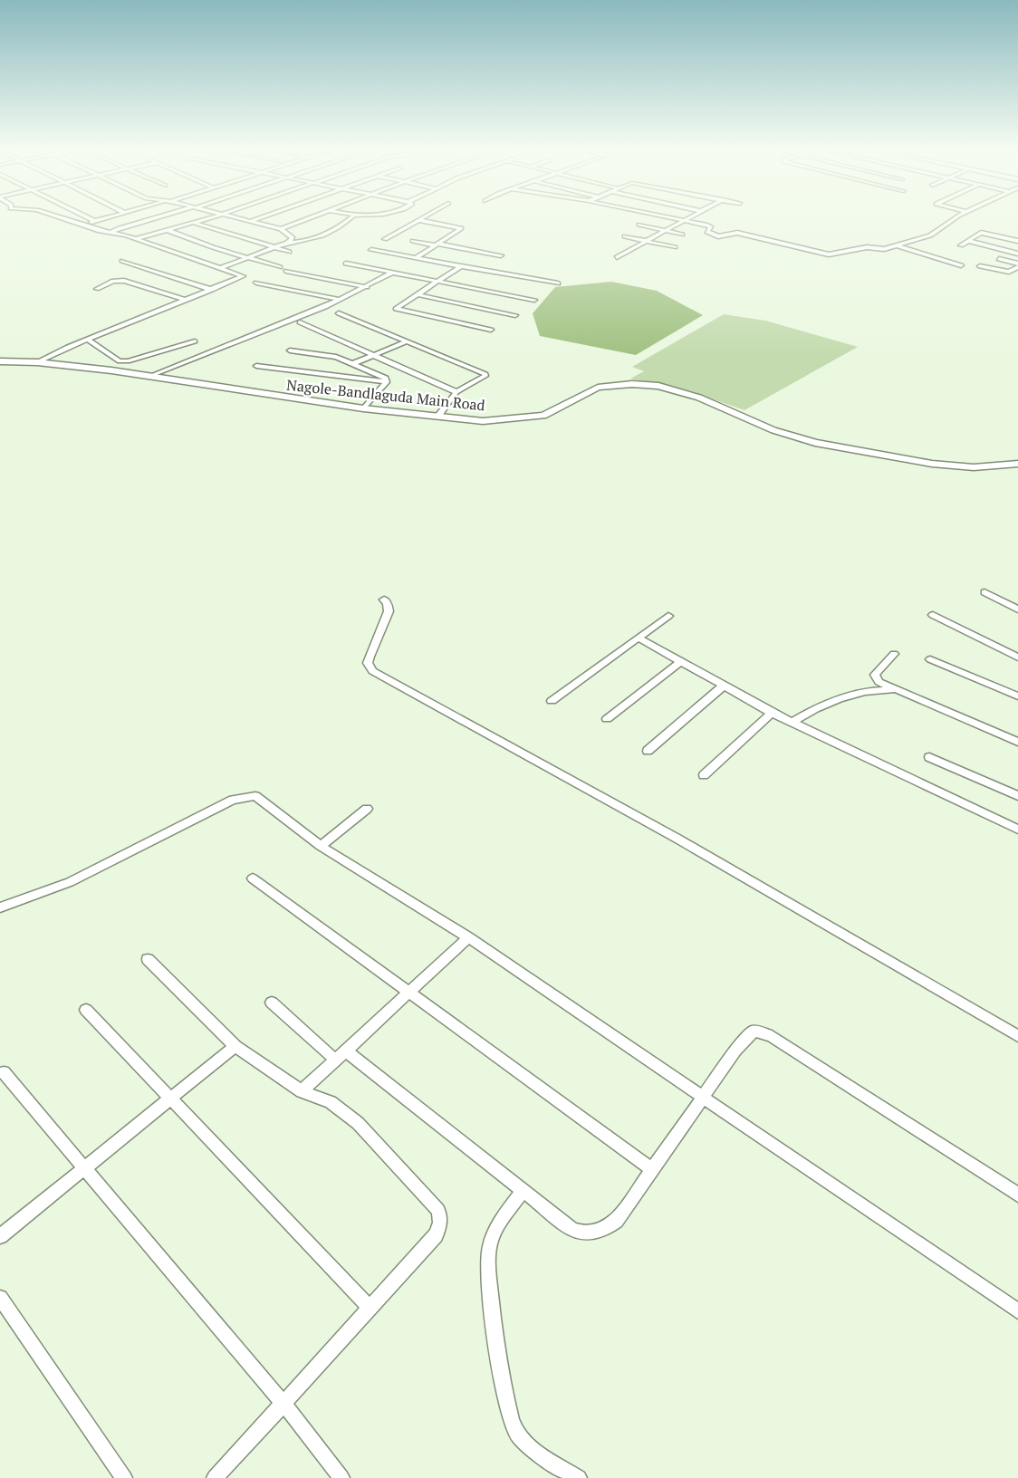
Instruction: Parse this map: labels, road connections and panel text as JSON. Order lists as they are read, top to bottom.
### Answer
{
  "streets": {
    "street": ["Nagole-Bandlaguda Main Road"]
  }
}
